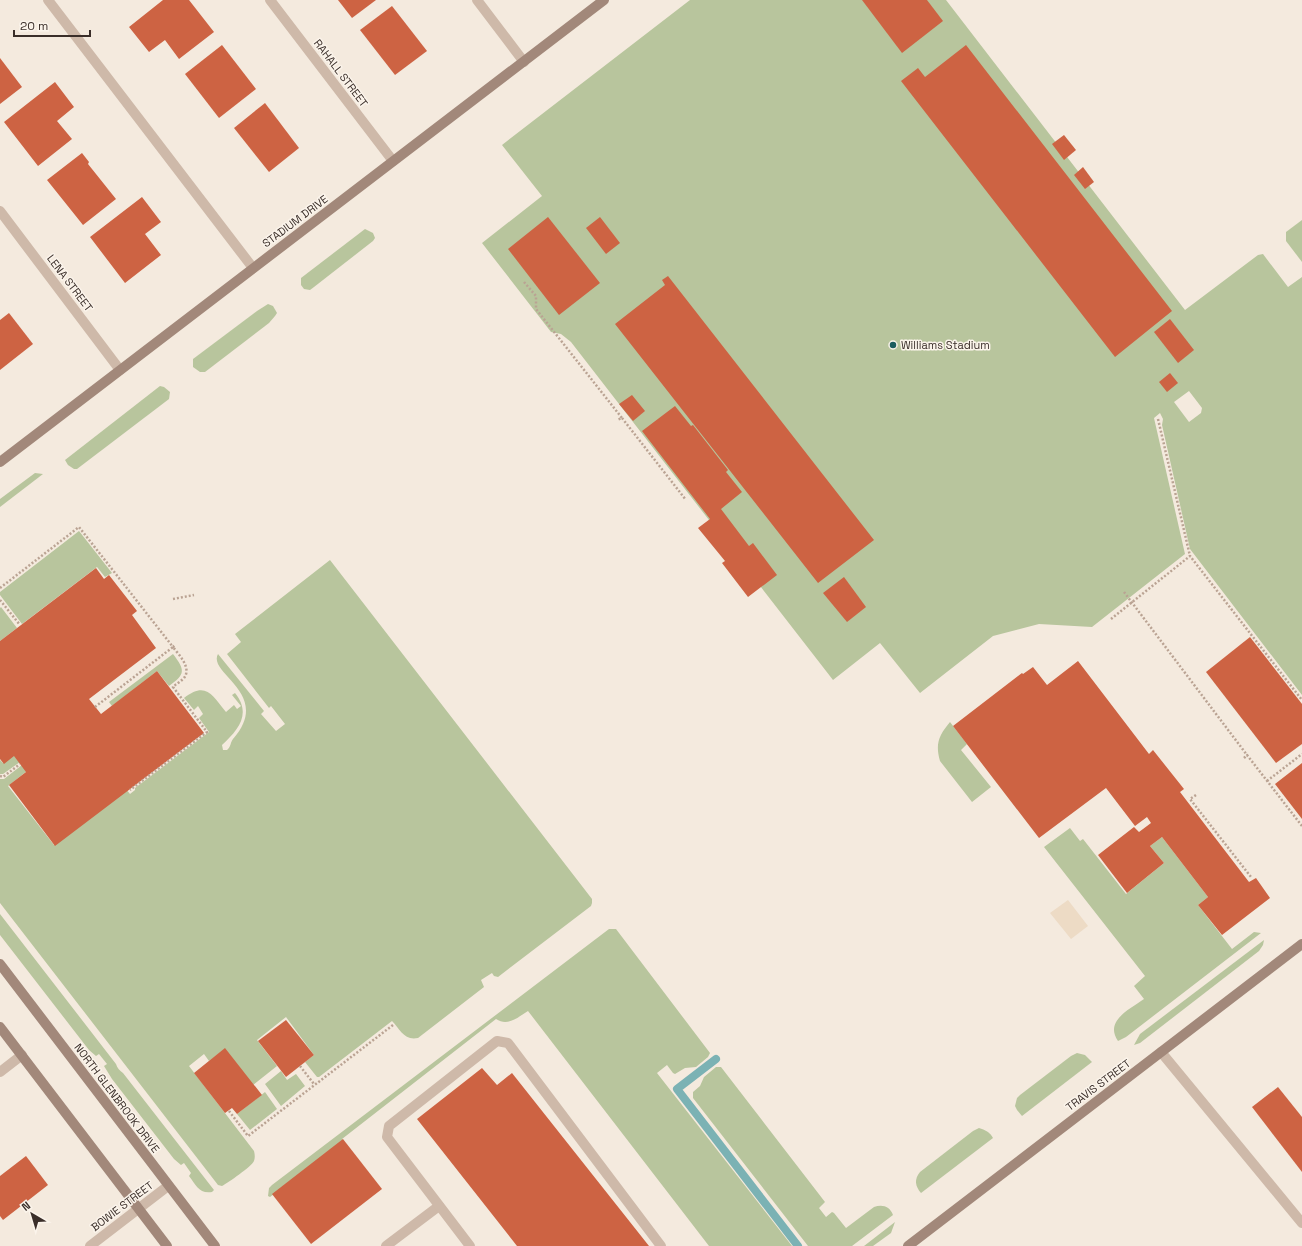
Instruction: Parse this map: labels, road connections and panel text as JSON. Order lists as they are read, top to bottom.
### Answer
{
  "streets": {
    "street": [
      "RAHALL STREET",
      "STADIUM DRIVE",
      "LENA STREET",
      "TRAVIS STREET",
      "NORTH GLENBROOK DRIVE",
      "BOWIE STREET"
    ]
  },
  "crossings": [
    ["RAHALL STREET", "STADIUM DRIVE"],
    ["STADIUM DRIVE", "LENA STREET"],
    ["NORTH GLENBROOK DRIVE", "BOWIE STREET"]
  ],
  "places": ["Williams Stadium"],
  "scale_bar": "20 m",
  "north": "top left"
}
